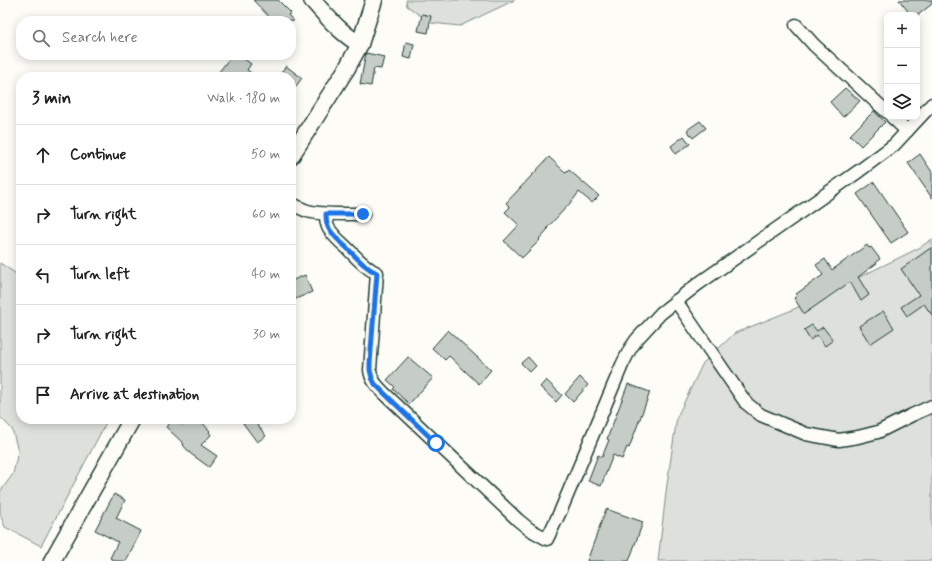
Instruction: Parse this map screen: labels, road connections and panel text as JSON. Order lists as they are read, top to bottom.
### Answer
{
  "page": {
    "map_buttons": ["+", "−"],
    "search": "Search here",
    "heading": ["3 min", "Walk · 180 m"],
    "list": [
      ["Continue", "50 m"],
      ["Turn right", "60 m"],
      ["Turn left", "40 m"],
      ["Turn right", "30 m"],
      "Arrive at destination"
    ]
  }
}
